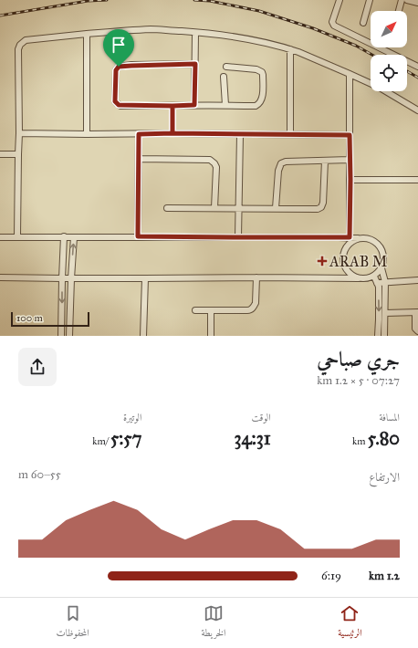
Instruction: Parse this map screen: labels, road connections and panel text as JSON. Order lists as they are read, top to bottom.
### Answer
{
  "places": {
    "health": ["ARAB M"]
  },
  "scale_bar": "100 m",
  "north": "top right",
  "page": {
    "scale": "100 m",
    "heading": ["جري صباحي", "07:27 · 5 × 1.2 km"],
    "stats": [
      ["المسافة", "5.80 km"],
      ["الوقت", "34:31"],
      ["الوتيرة", "5:57 /km"]
    ],
    "chart": ["الارتفاع", "55–60 m"],
    "list": [
      {
        "name": "1.2 km",
        "note": "6:19"
      }
    ],
    "tabs": ["الرئيسية", "الخريطة", "المحفوظات"]
  }
}
